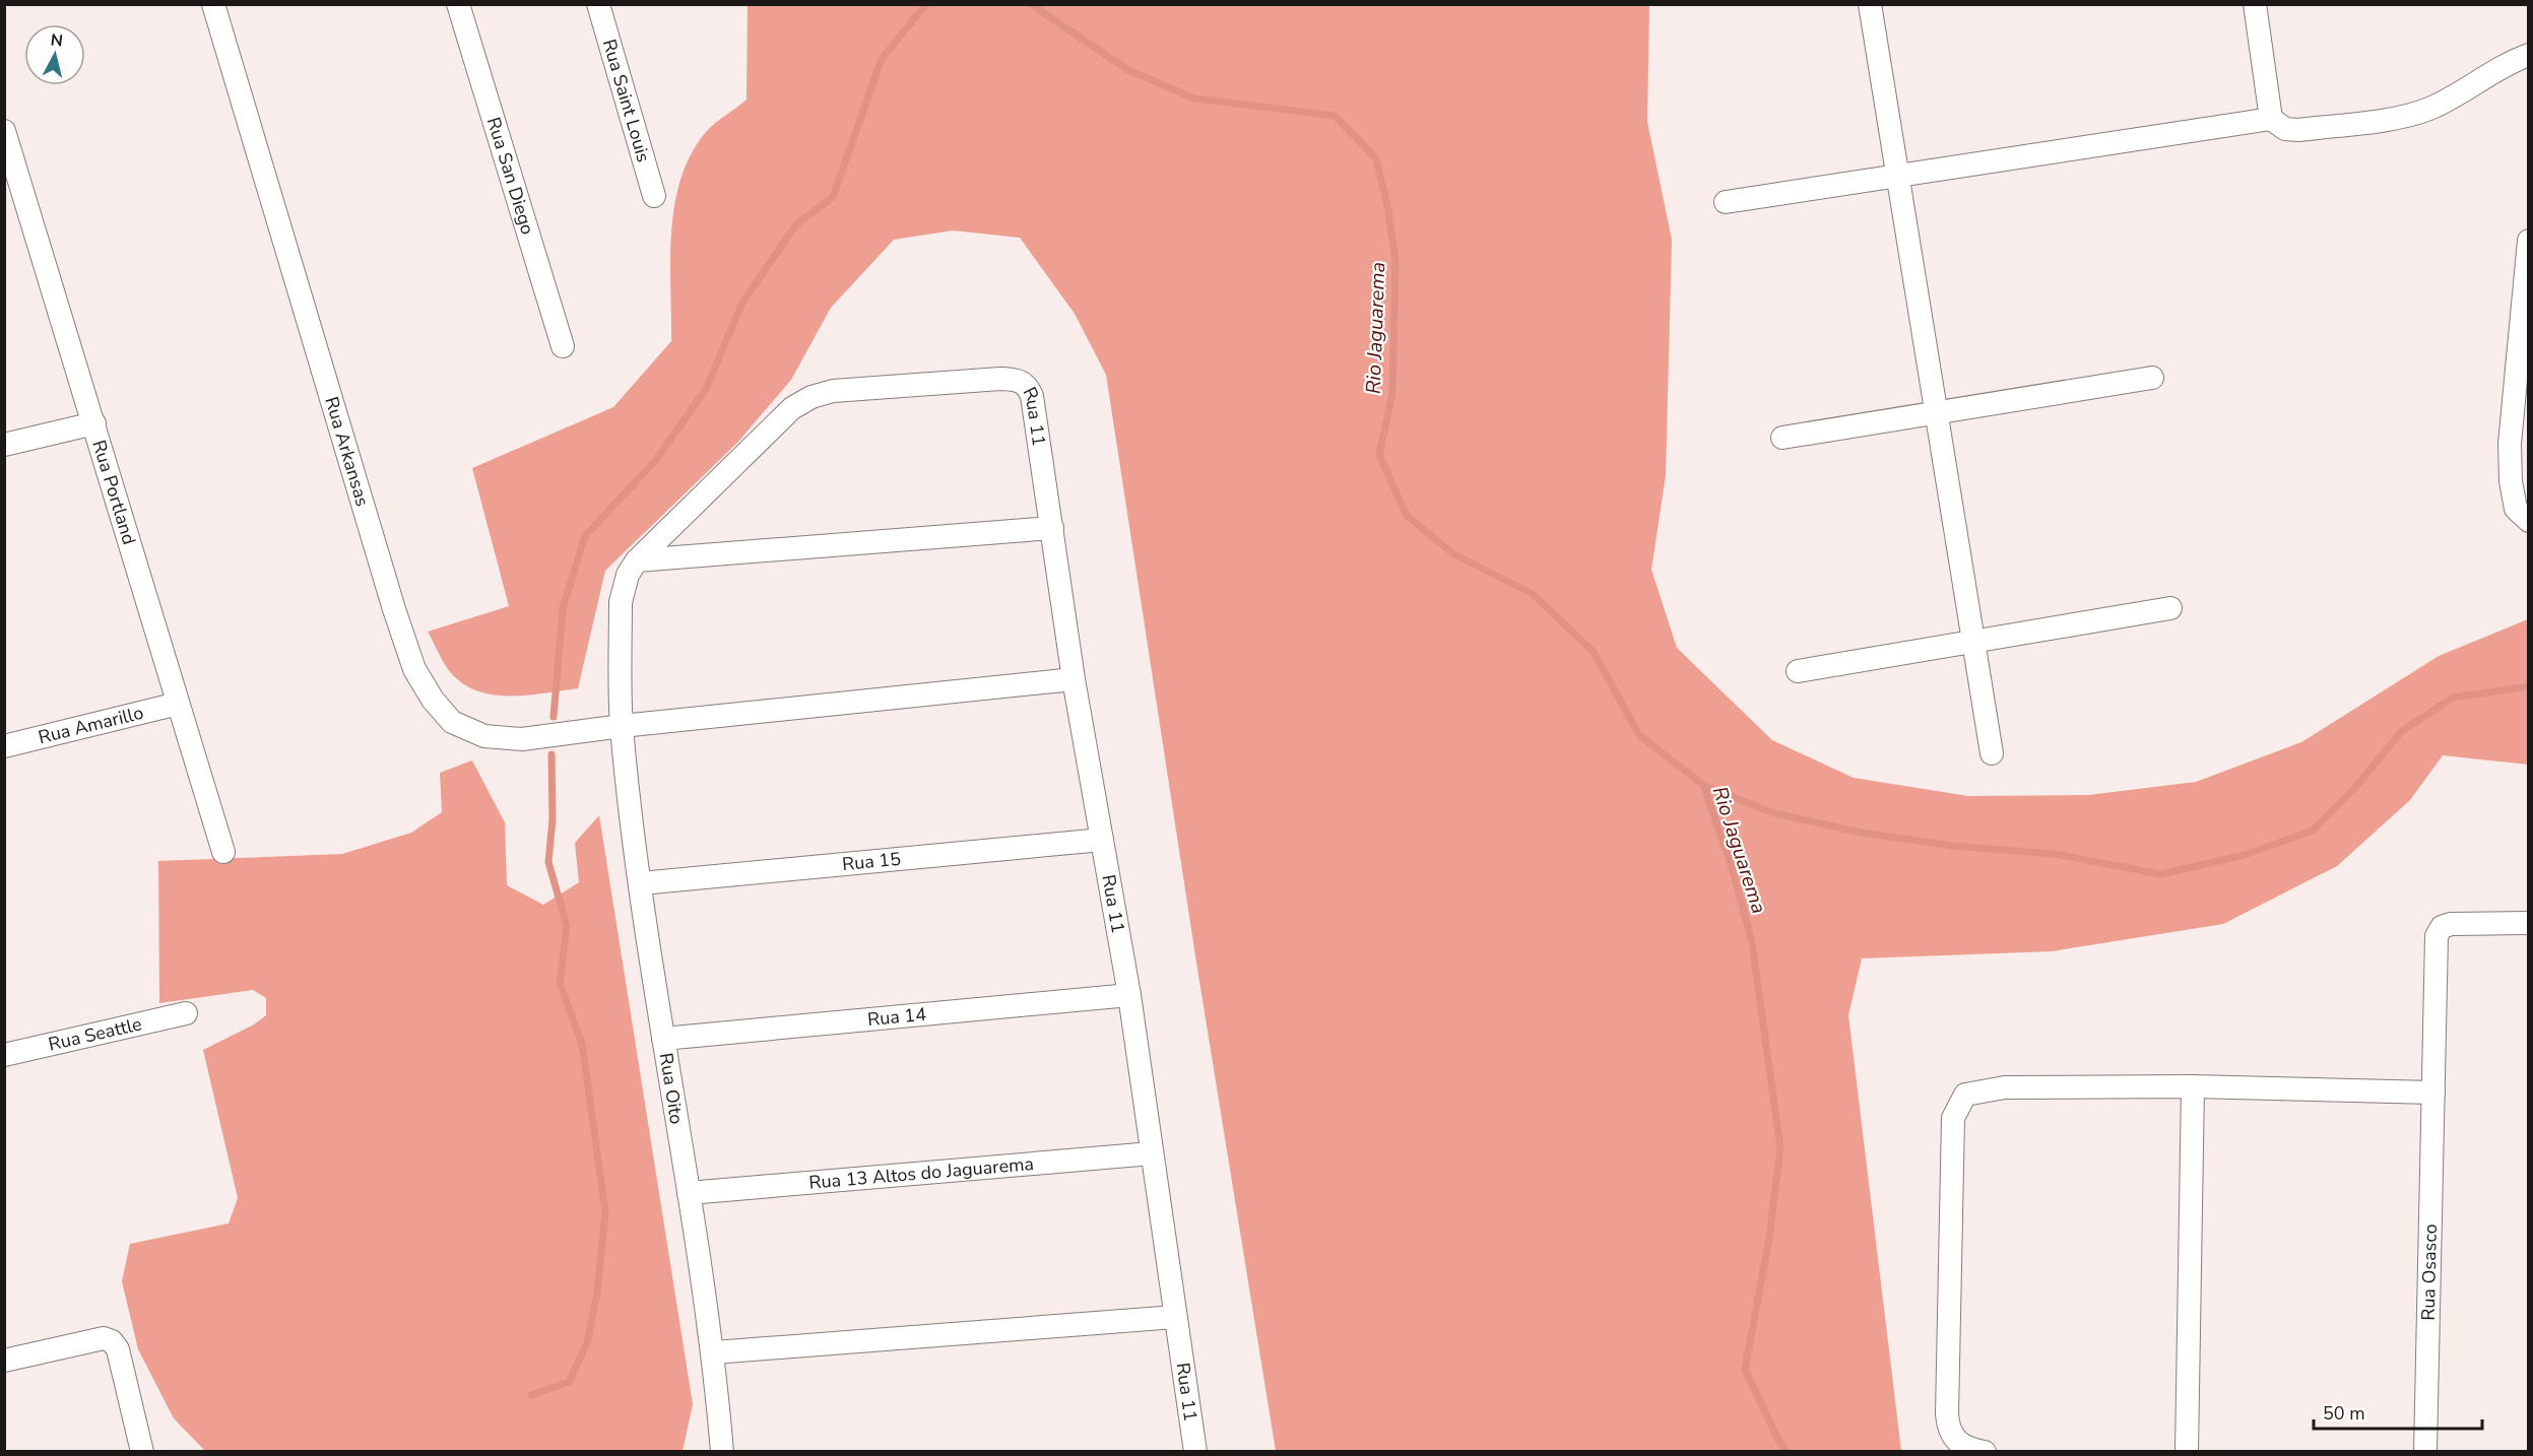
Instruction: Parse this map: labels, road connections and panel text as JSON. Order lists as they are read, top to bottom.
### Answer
{
  "streets": {
    "street": [
      "Rua Saint Louis",
      "Rua San Diego",
      "Rua 11",
      "Rua Arkansas",
      "Rua Portland",
      "Rua Amarillo",
      "Rua 15",
      "Rua 14",
      "Rua Seattle",
      "Rua Oito",
      "Rua 13 Altos do Jaguarema",
      "Rua Osasco"
    ]
  },
  "crossings": [
    ["Rua 11", "Rua Arkansas"],
    ["Rua 11", "Rua 15"],
    ["Rua 11", "Rua 14"],
    ["Rua 11", "Rua Oito"],
    ["Rua 11", "Rua 13 Altos do Jaguarema"],
    ["Rua Arkansas", "Rua Oito"],
    ["Rua Portland", "Rua Amarillo"],
    ["Rua 15", "Rua Oito"],
    ["Rua 14", "Rua Oito"],
    ["Rua Oito", "Rua 13 Altos do Jaguarema"]
  ],
  "water": ["Rio Jaguarema"],
  "scale_bar": "50 m",
  "north": "top"
}
